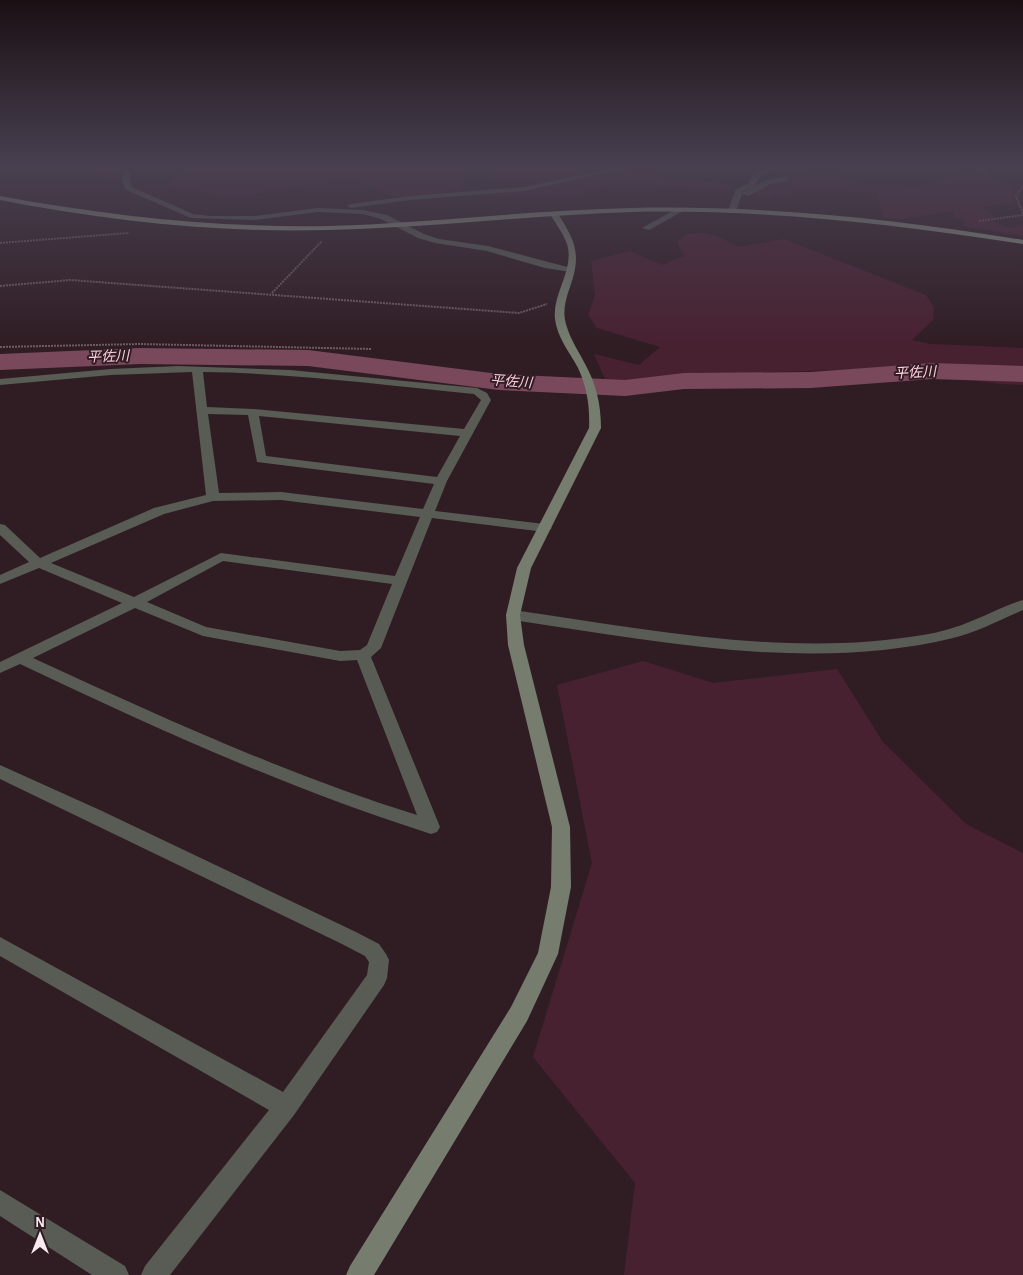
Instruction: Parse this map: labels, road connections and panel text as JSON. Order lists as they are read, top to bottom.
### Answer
{
  "water": ["平佐川"],
  "north": "top"
}
